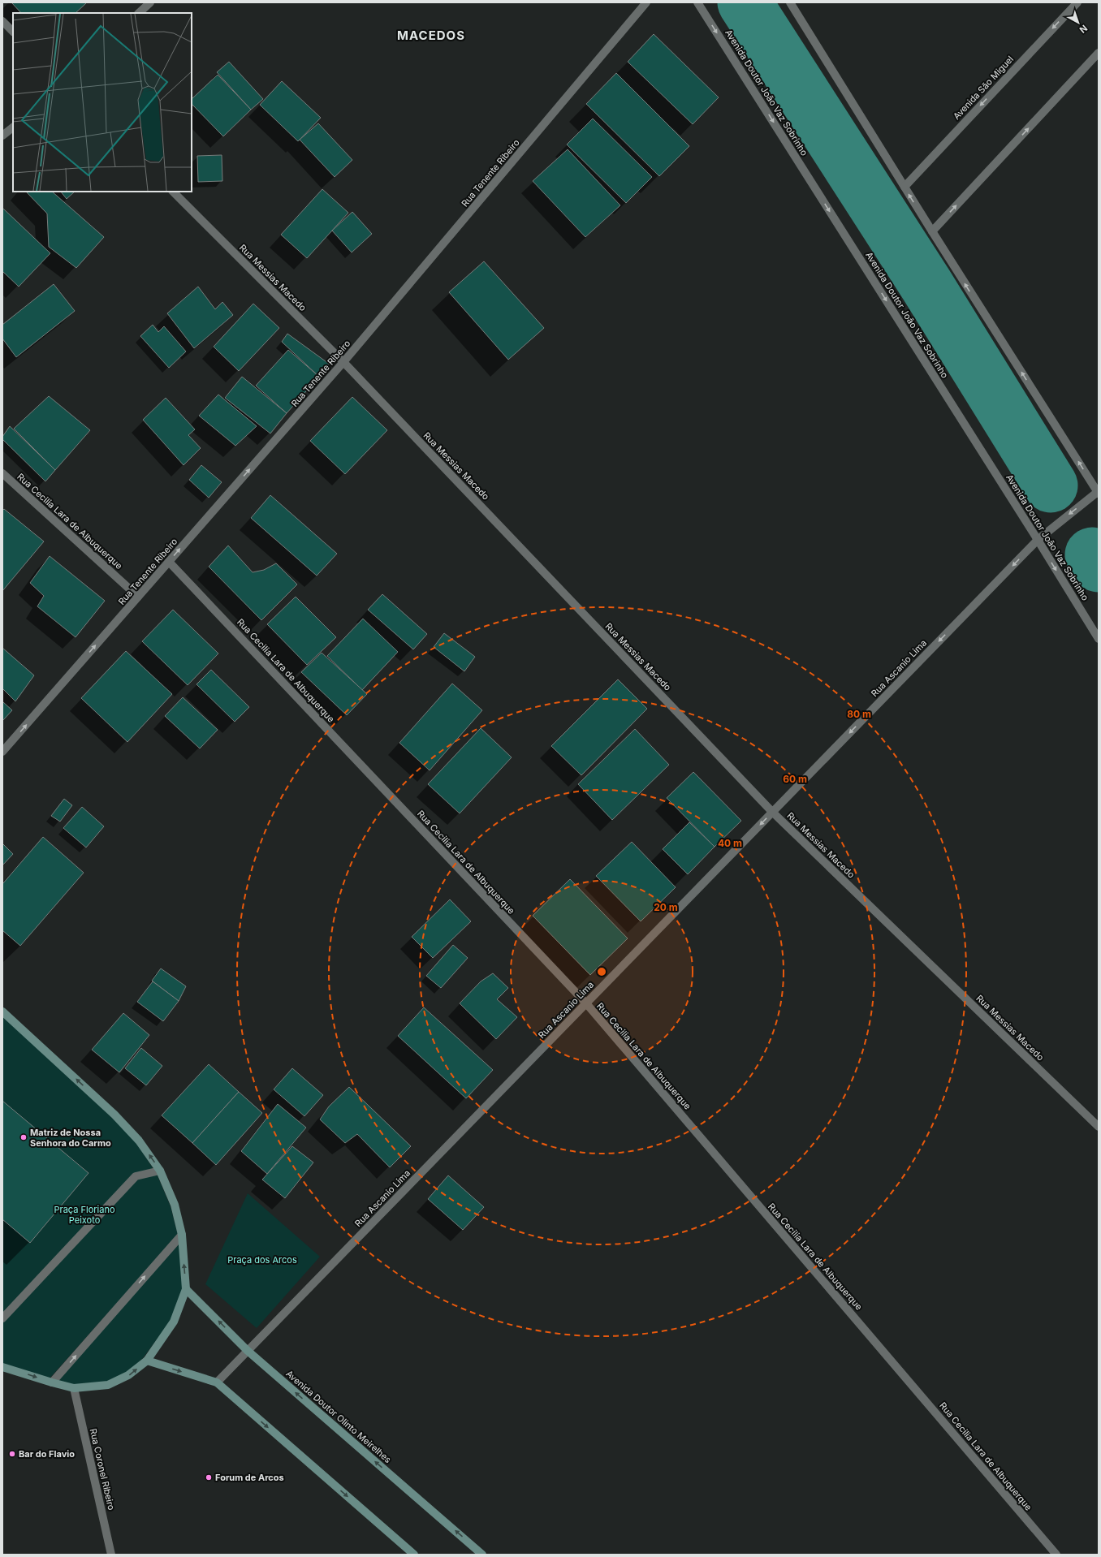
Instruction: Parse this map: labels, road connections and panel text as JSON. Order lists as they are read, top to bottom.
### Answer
{
  "streets": {
    "main road": ["Avenida Doutor Olinto Meirelhes"],
    "street": [
      "Avenida São Miguel",
      "Avenida Doutor João Vaz Sobrinho",
      "Rua Tenente Ribeiro",
      "Rua Messias Macedo",
      "Rua Cecilia Lara de Albuquerque",
      "Rua Ascanio Lima",
      "Rua Coronel Ribeiro"
    ]
  },
  "crossings": [
    ["Avenida Doutor João Vaz Sobrinho", "Rua Ascanio Lima"],
    ["Rua Tenente Ribeiro", "Rua Messias Macedo"],
    ["Rua Tenente Ribeiro", "Rua Cecilia Lara de Albuquerque"],
    ["Rua Messias Macedo", "Rua Ascanio Lima"],
    ["Rua Cecilia Lara de Albuquerque", "Rua Ascanio Lima"],
    ["Rua Ascanio Lima", "Avenida Doutor Olinto Meirelhes"]
  ],
  "one_way": ["Avenida Doutor João Vaz Sobrinho", "Rua Tenente Ribeiro", "Rua Ascanio Lima"],
  "districts": ["MACEDOS"],
  "parks": ["Praça Floriano Peixoto", "Praça dos Arcos"],
  "places": ["Matriz de Nossa Senhora do Carmo", "Bar do Flavio", "Forum de Arcos"],
  "north": "bottom right",
  "rings": [
    "80 m",
    "60 m",
    "40 m",
    "20 m"
  ]
}
